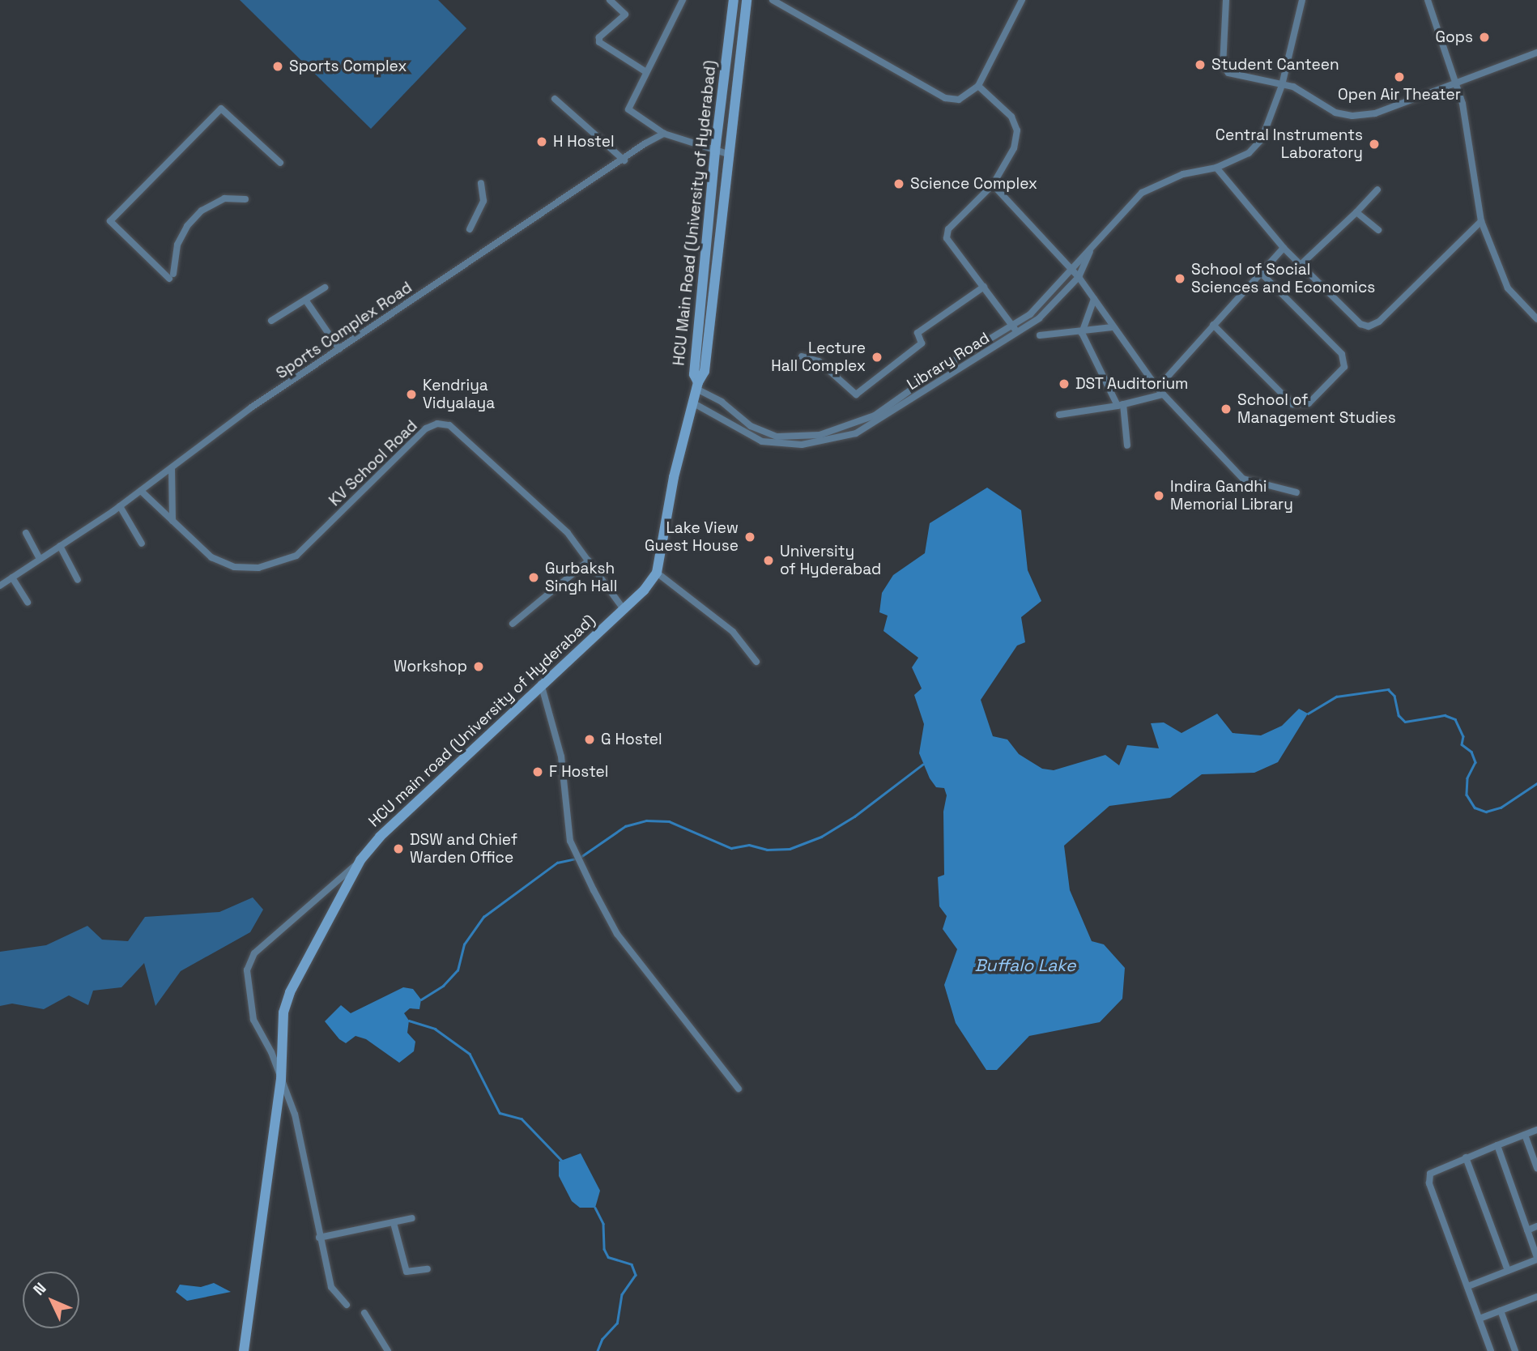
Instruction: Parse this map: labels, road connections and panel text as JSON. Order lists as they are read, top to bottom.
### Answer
{
  "streets": {
    "street": [
      "HCU Main Road (University of Hyderabad)",
      "Sports Complex Road",
      "Library Road",
      "KV School Road",
      "HCU main road (University of Hyderabad)"
    ]
  },
  "crossings": [
    ["HCU Main Road (University of Hyderabad)", "HCU main road (University of Hyderabad)"],
    ["Sports Complex Road", "KV School Road"],
    ["Library Road", "HCU main road (University of Hyderabad)"],
    ["KV School Road", "HCU main road (University of Hyderabad)"]
  ],
  "water": ["Buffalo Lake"],
  "places": [
    "Gops",
    "Student Canteen",
    "Sports Complex",
    "Open Air Theater",
    "H Hostel",
    "Central Instruments Laboratory",
    "Science Complex",
    "School of Social Sciences and Economics",
    "Lecture Hall Complex",
    "DST Auditorium",
    "Kendriya Vidyalaya",
    "School of Management Studies",
    "Indira Gandhi Memorial Library",
    "Lake View Guest House",
    "University of Hyderabad",
    "Gurbaksh Singh Hall",
    "Workshop",
    "G Hostel",
    "F Hostel",
    "DSW and Chief Warden Office"
  ],
  "north": "top left"
}
